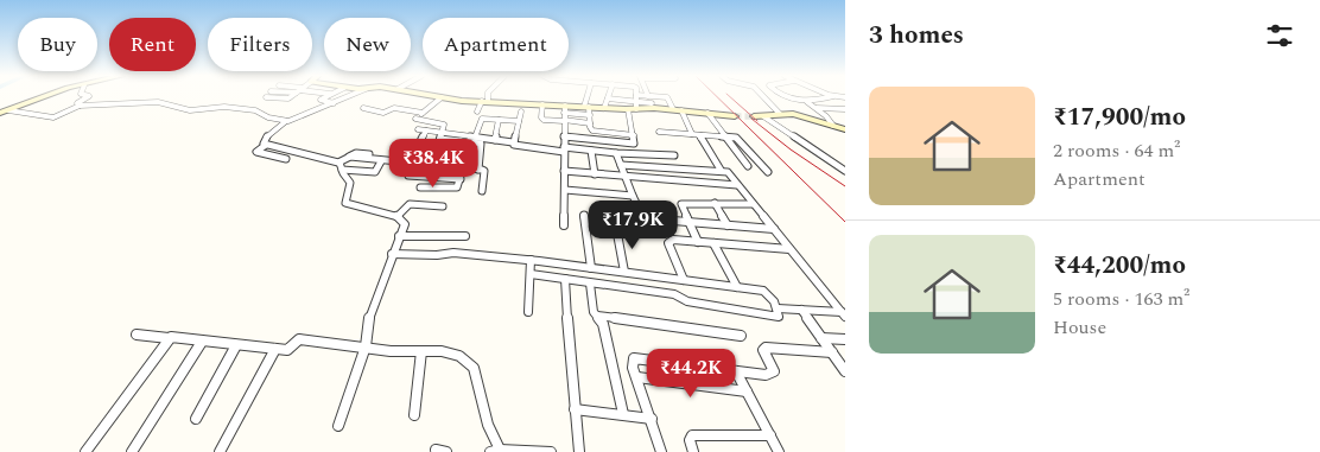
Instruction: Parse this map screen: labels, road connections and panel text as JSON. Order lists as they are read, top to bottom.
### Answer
{
  "page": {
    "heading": "3 homes",
    "chip": [
      "Buy",
      "Rent",
      "Filters",
      "New",
      "Apartment"
    ],
    "list": [
      {
        "name": "₹17,900/mo",
        "note": "2 rooms · 64 m² · Apartment"
      },
      {
        "name": "₹44,200/mo",
        "note": "5 rooms · 163 m² · House"
      }
    ],
    "price": ["₹38.4K", "₹17.9K", "₹44.2K"]
  }
}
